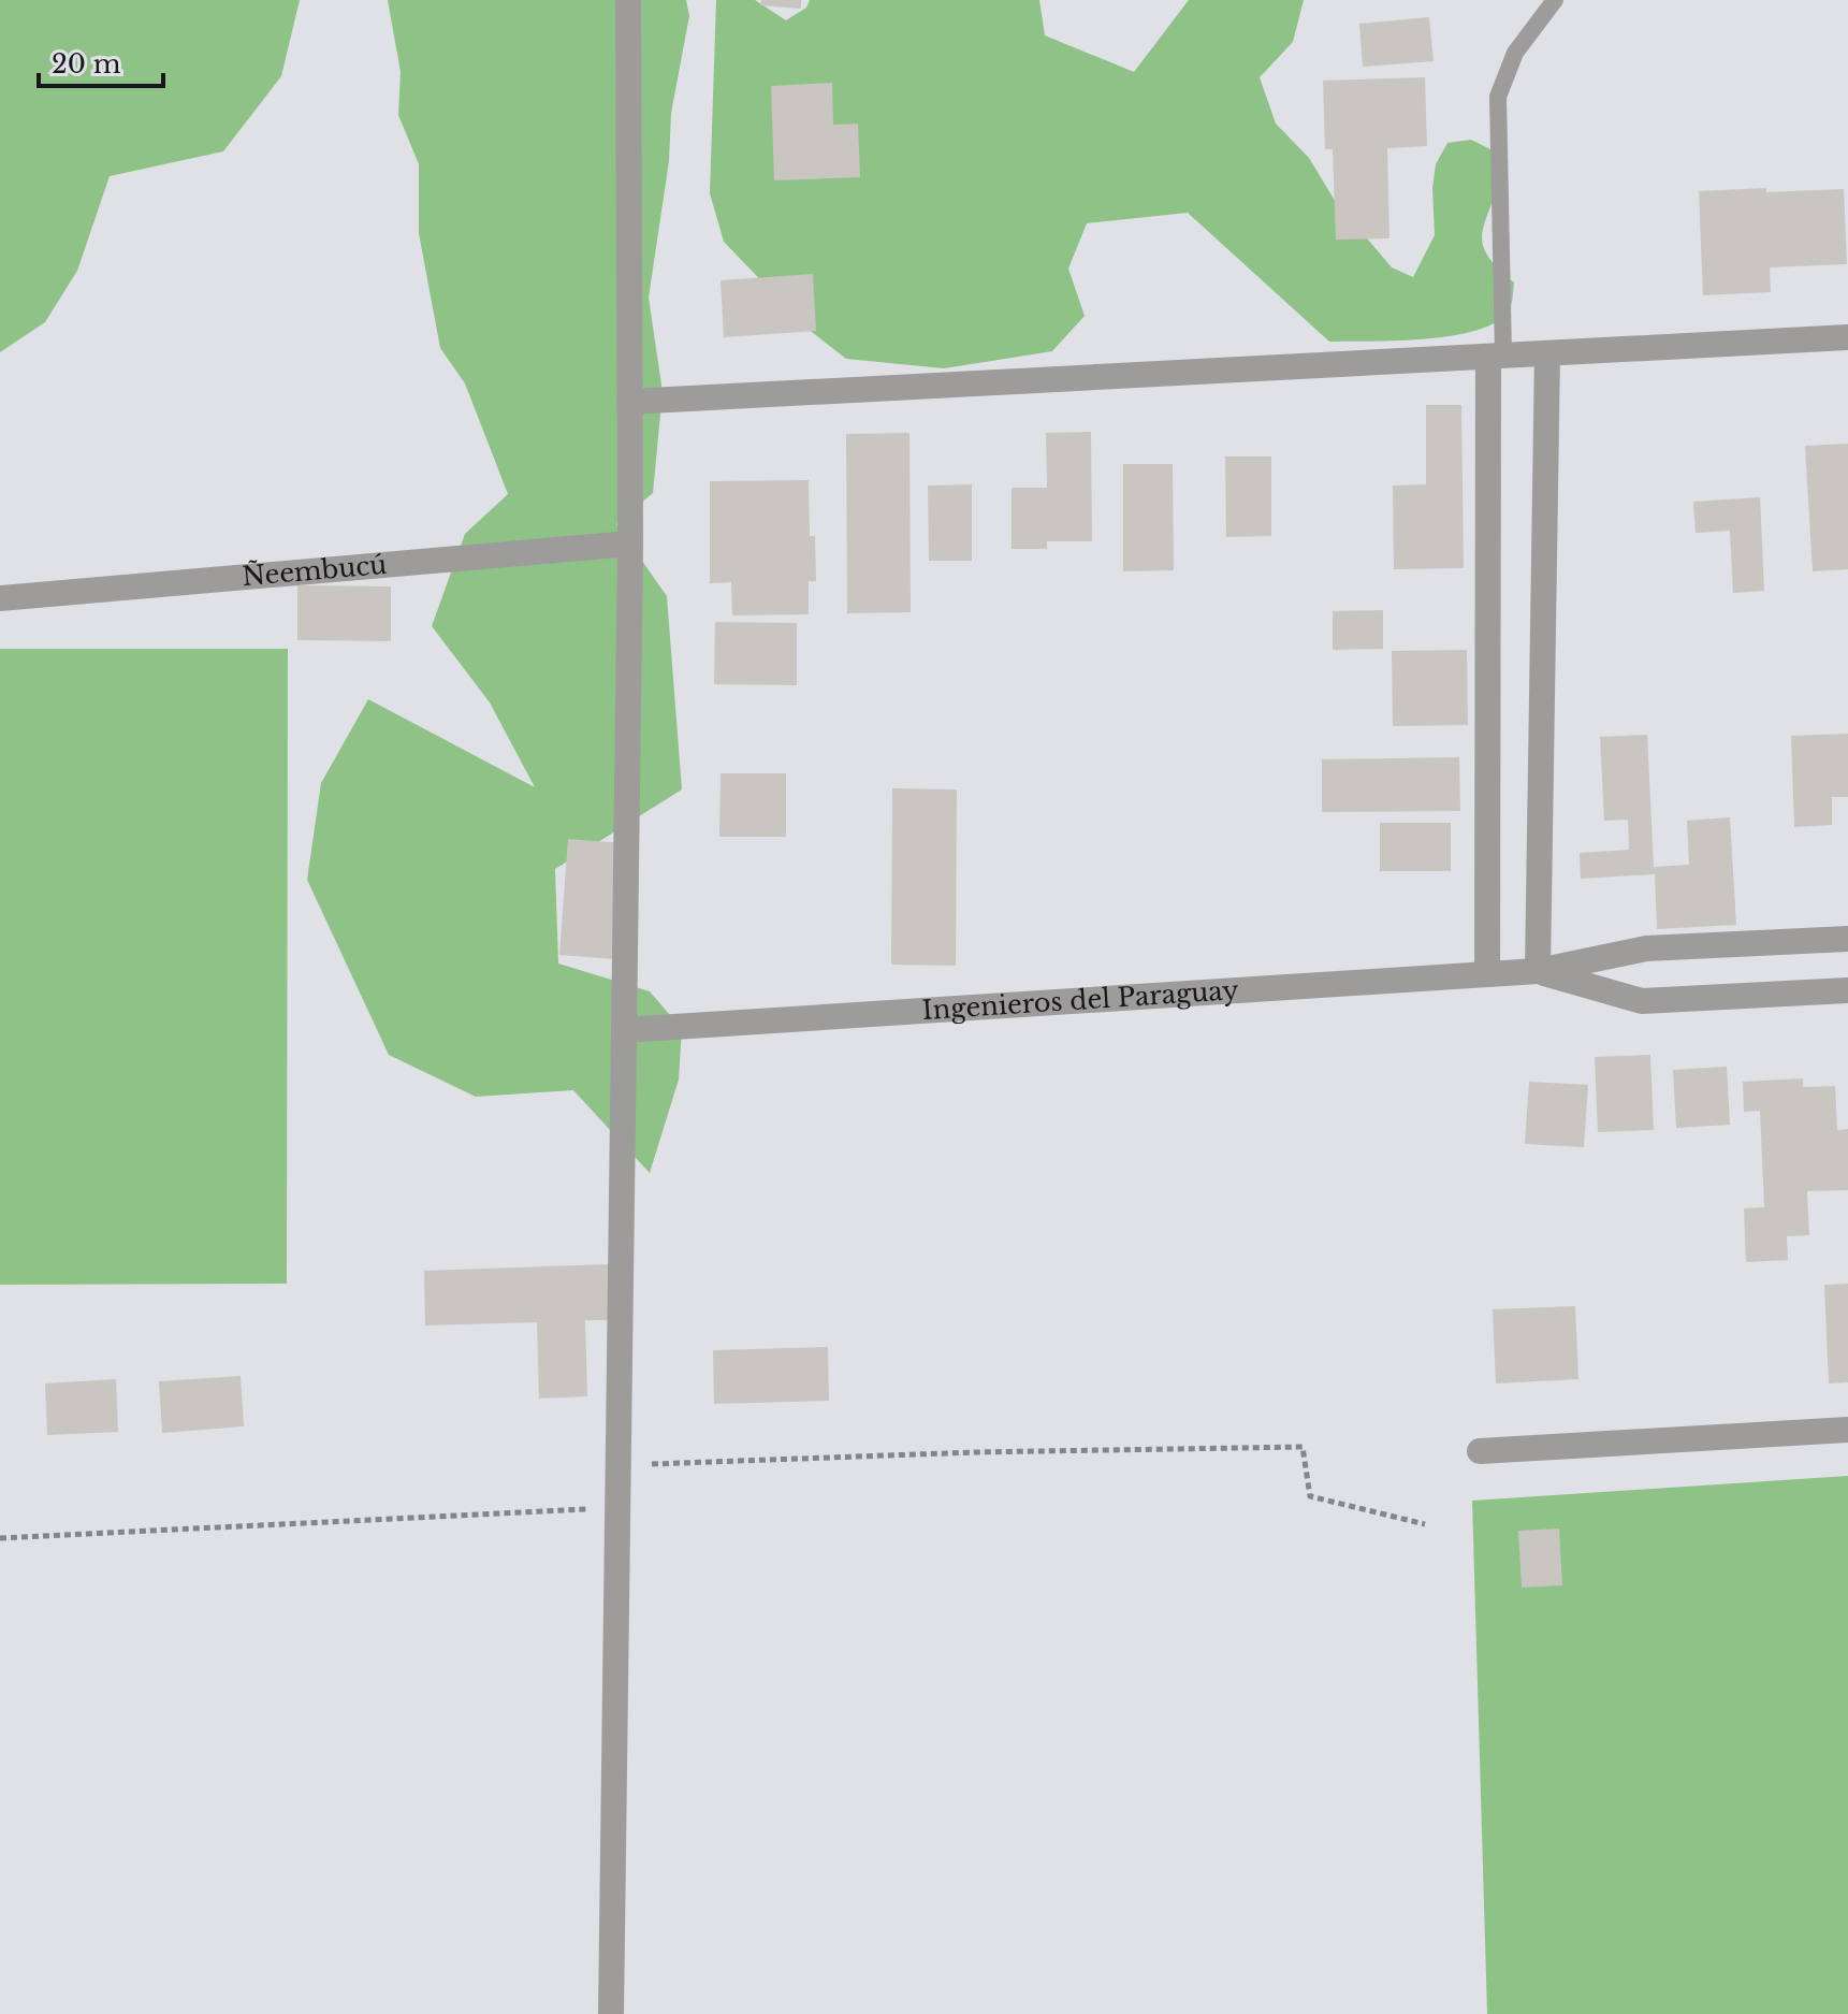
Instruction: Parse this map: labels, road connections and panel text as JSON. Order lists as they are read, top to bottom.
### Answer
{
  "streets": {
    "street": ["Ñeembucú", "Ingenieros del Paraguay"]
  },
  "scale_bar": "20 m"
}
